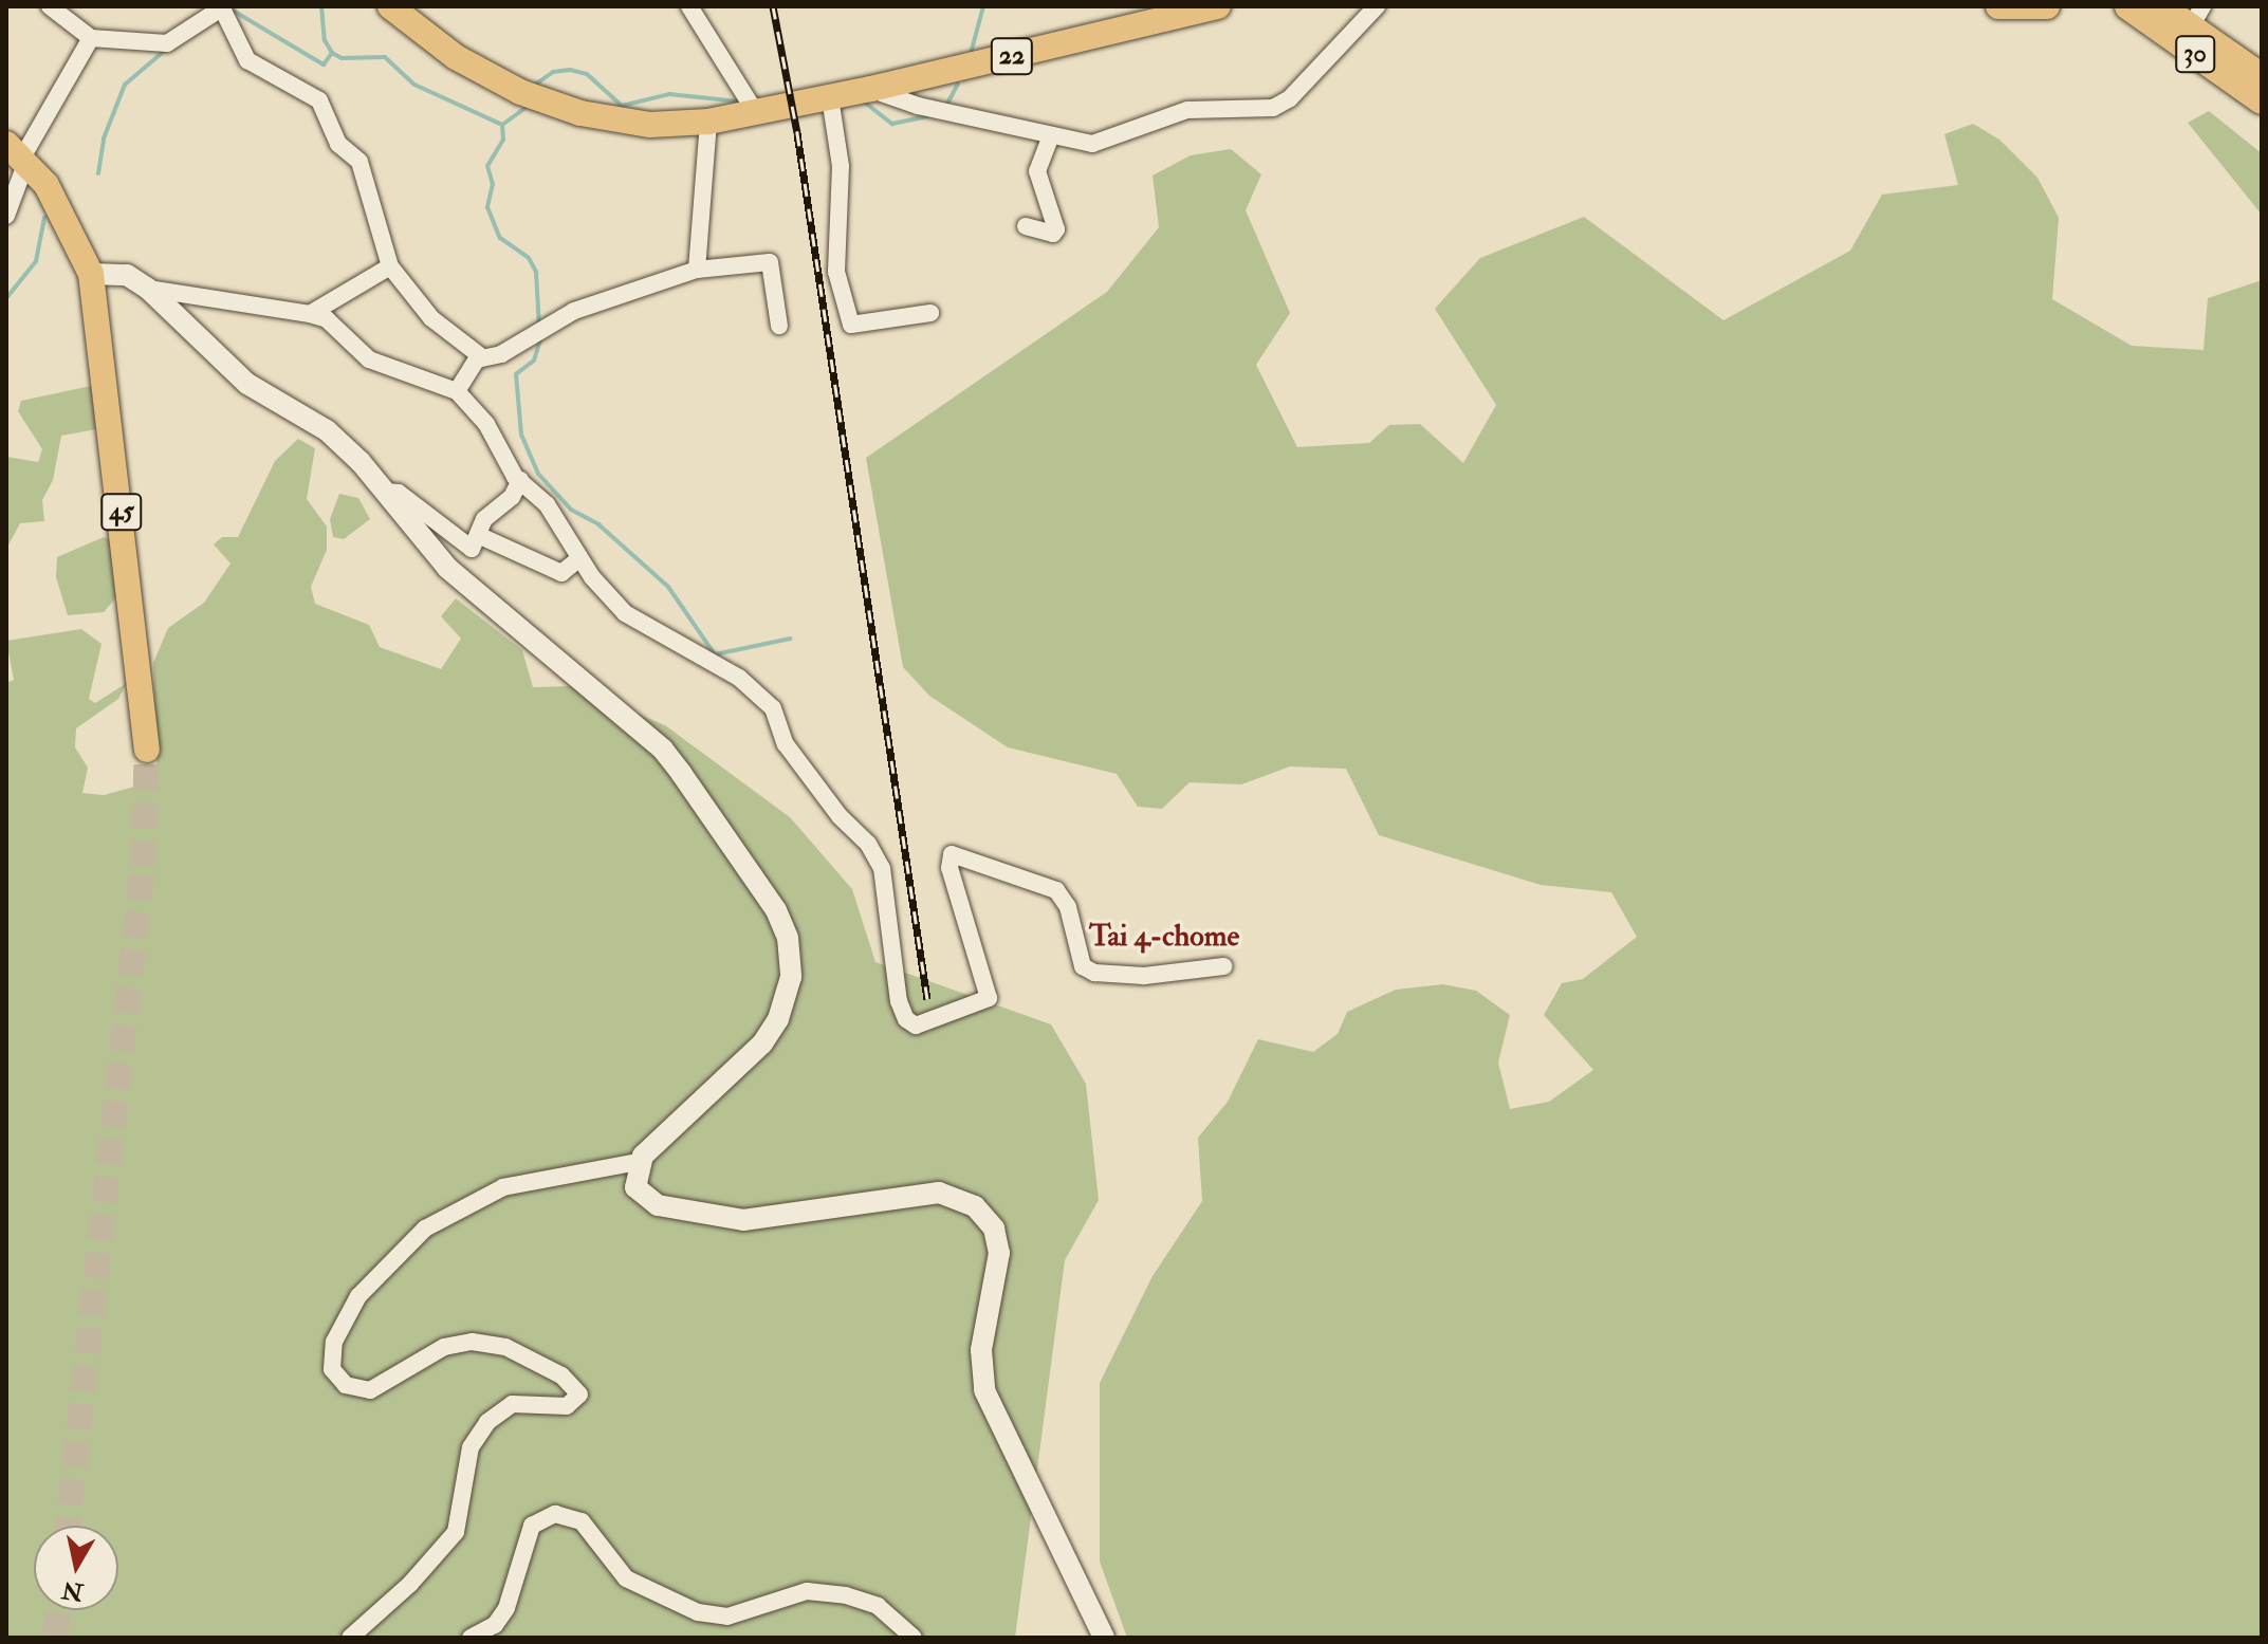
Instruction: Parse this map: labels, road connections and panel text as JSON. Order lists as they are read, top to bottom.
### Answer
{
  "streets": {
    "highway": ["30"],
    "main road": ["22", "45"]
  },
  "districts": ["Tai 4-chome"],
  "north": "bottom"
}
